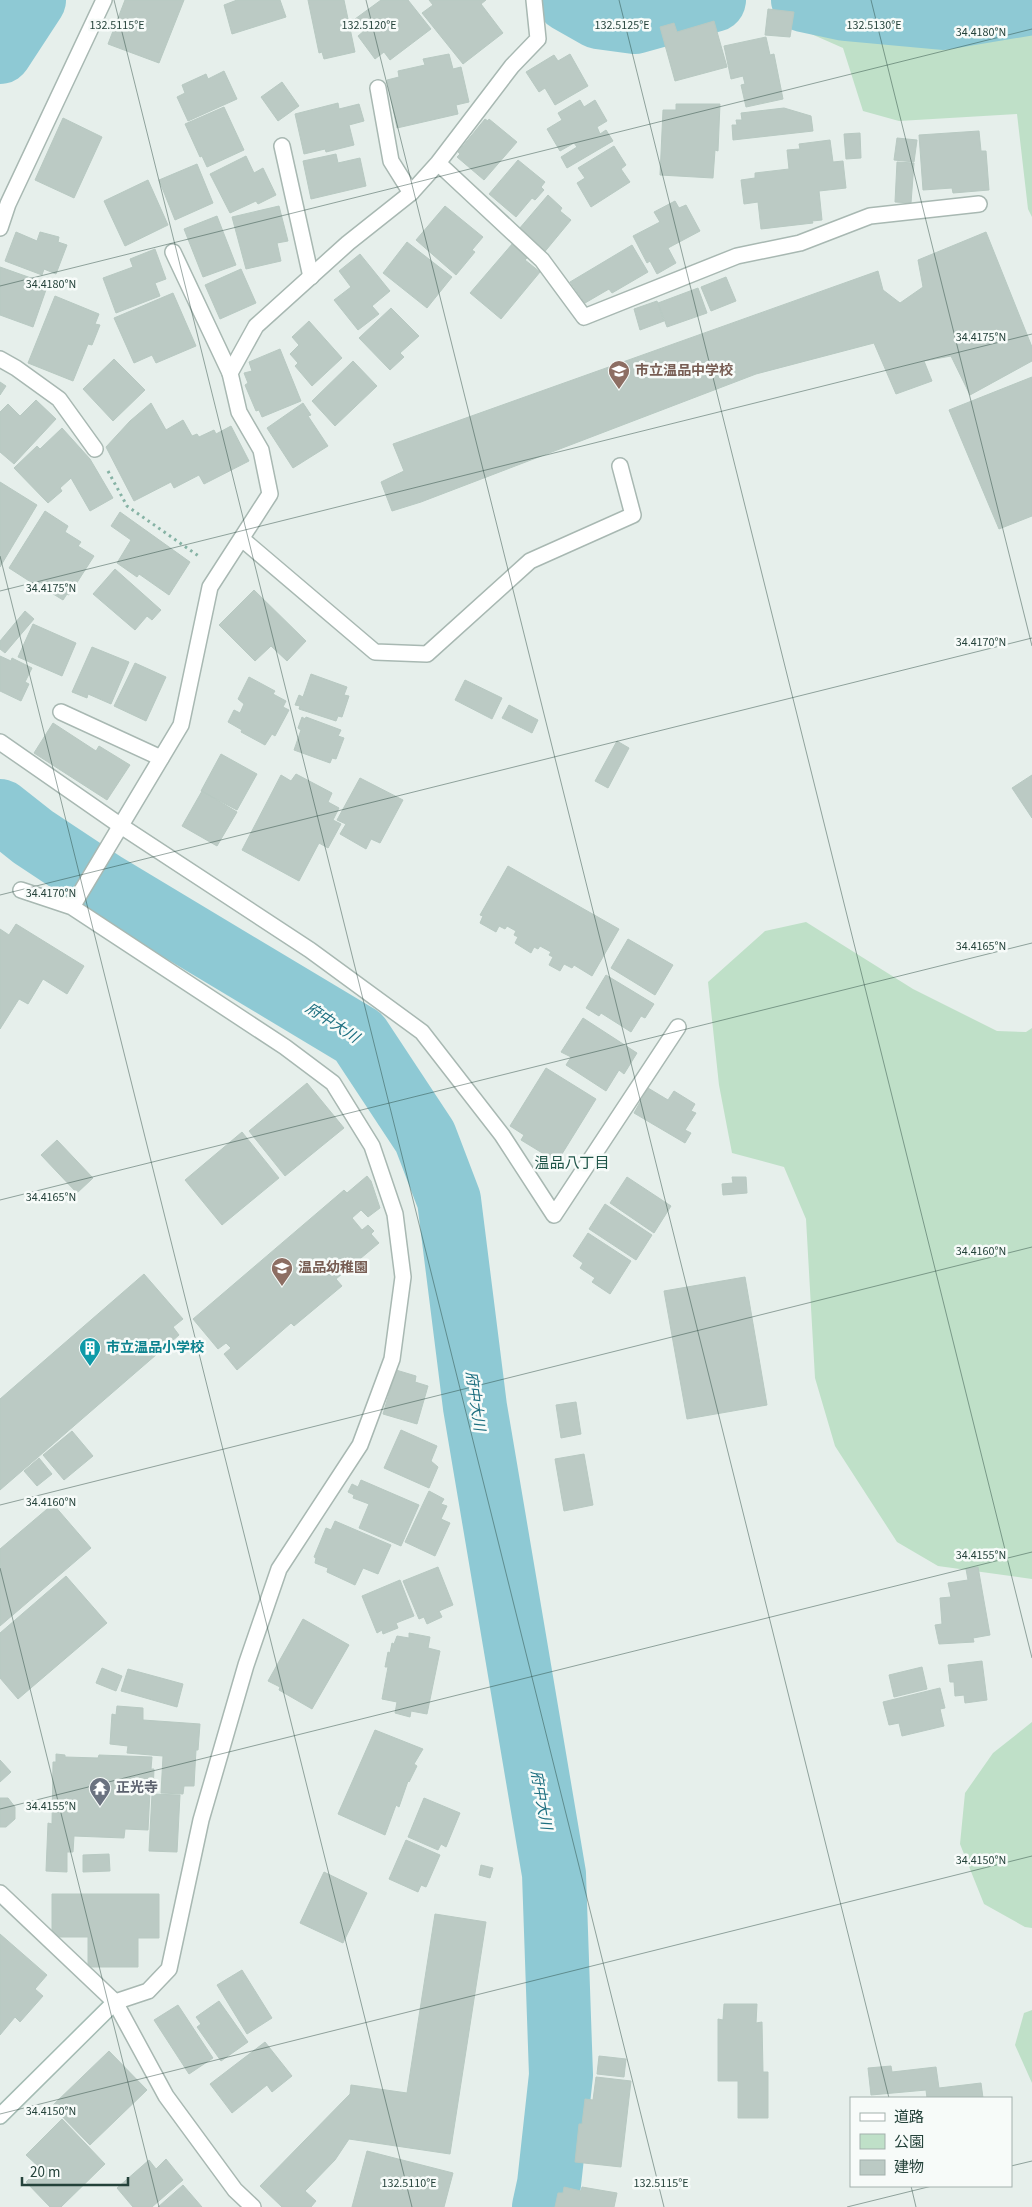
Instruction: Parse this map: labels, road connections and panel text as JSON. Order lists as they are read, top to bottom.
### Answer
{
  "districts": ["温品八丁目"],
  "water": ["府中大川"],
  "places": {
    "school or university": ["市立温品中学校", "温品幼稚園"],
    "building": ["市立温品小学校"],
    "temple": ["正光寺"]
  },
  "legend": ["道路", "公園", "建物"],
  "scale_bar": "20 m",
  "coordinates": [
    "132.5115°E",
    "132.5120°E",
    "132.5125°E",
    "132.5130°E",
    "34.4180°N",
    "34.4175°N",
    "34.4170°N",
    "34.4165°N",
    "34.4160°N",
    "34.4155°N",
    "34.4150°N",
    "132.5110°E"
  ]
}
